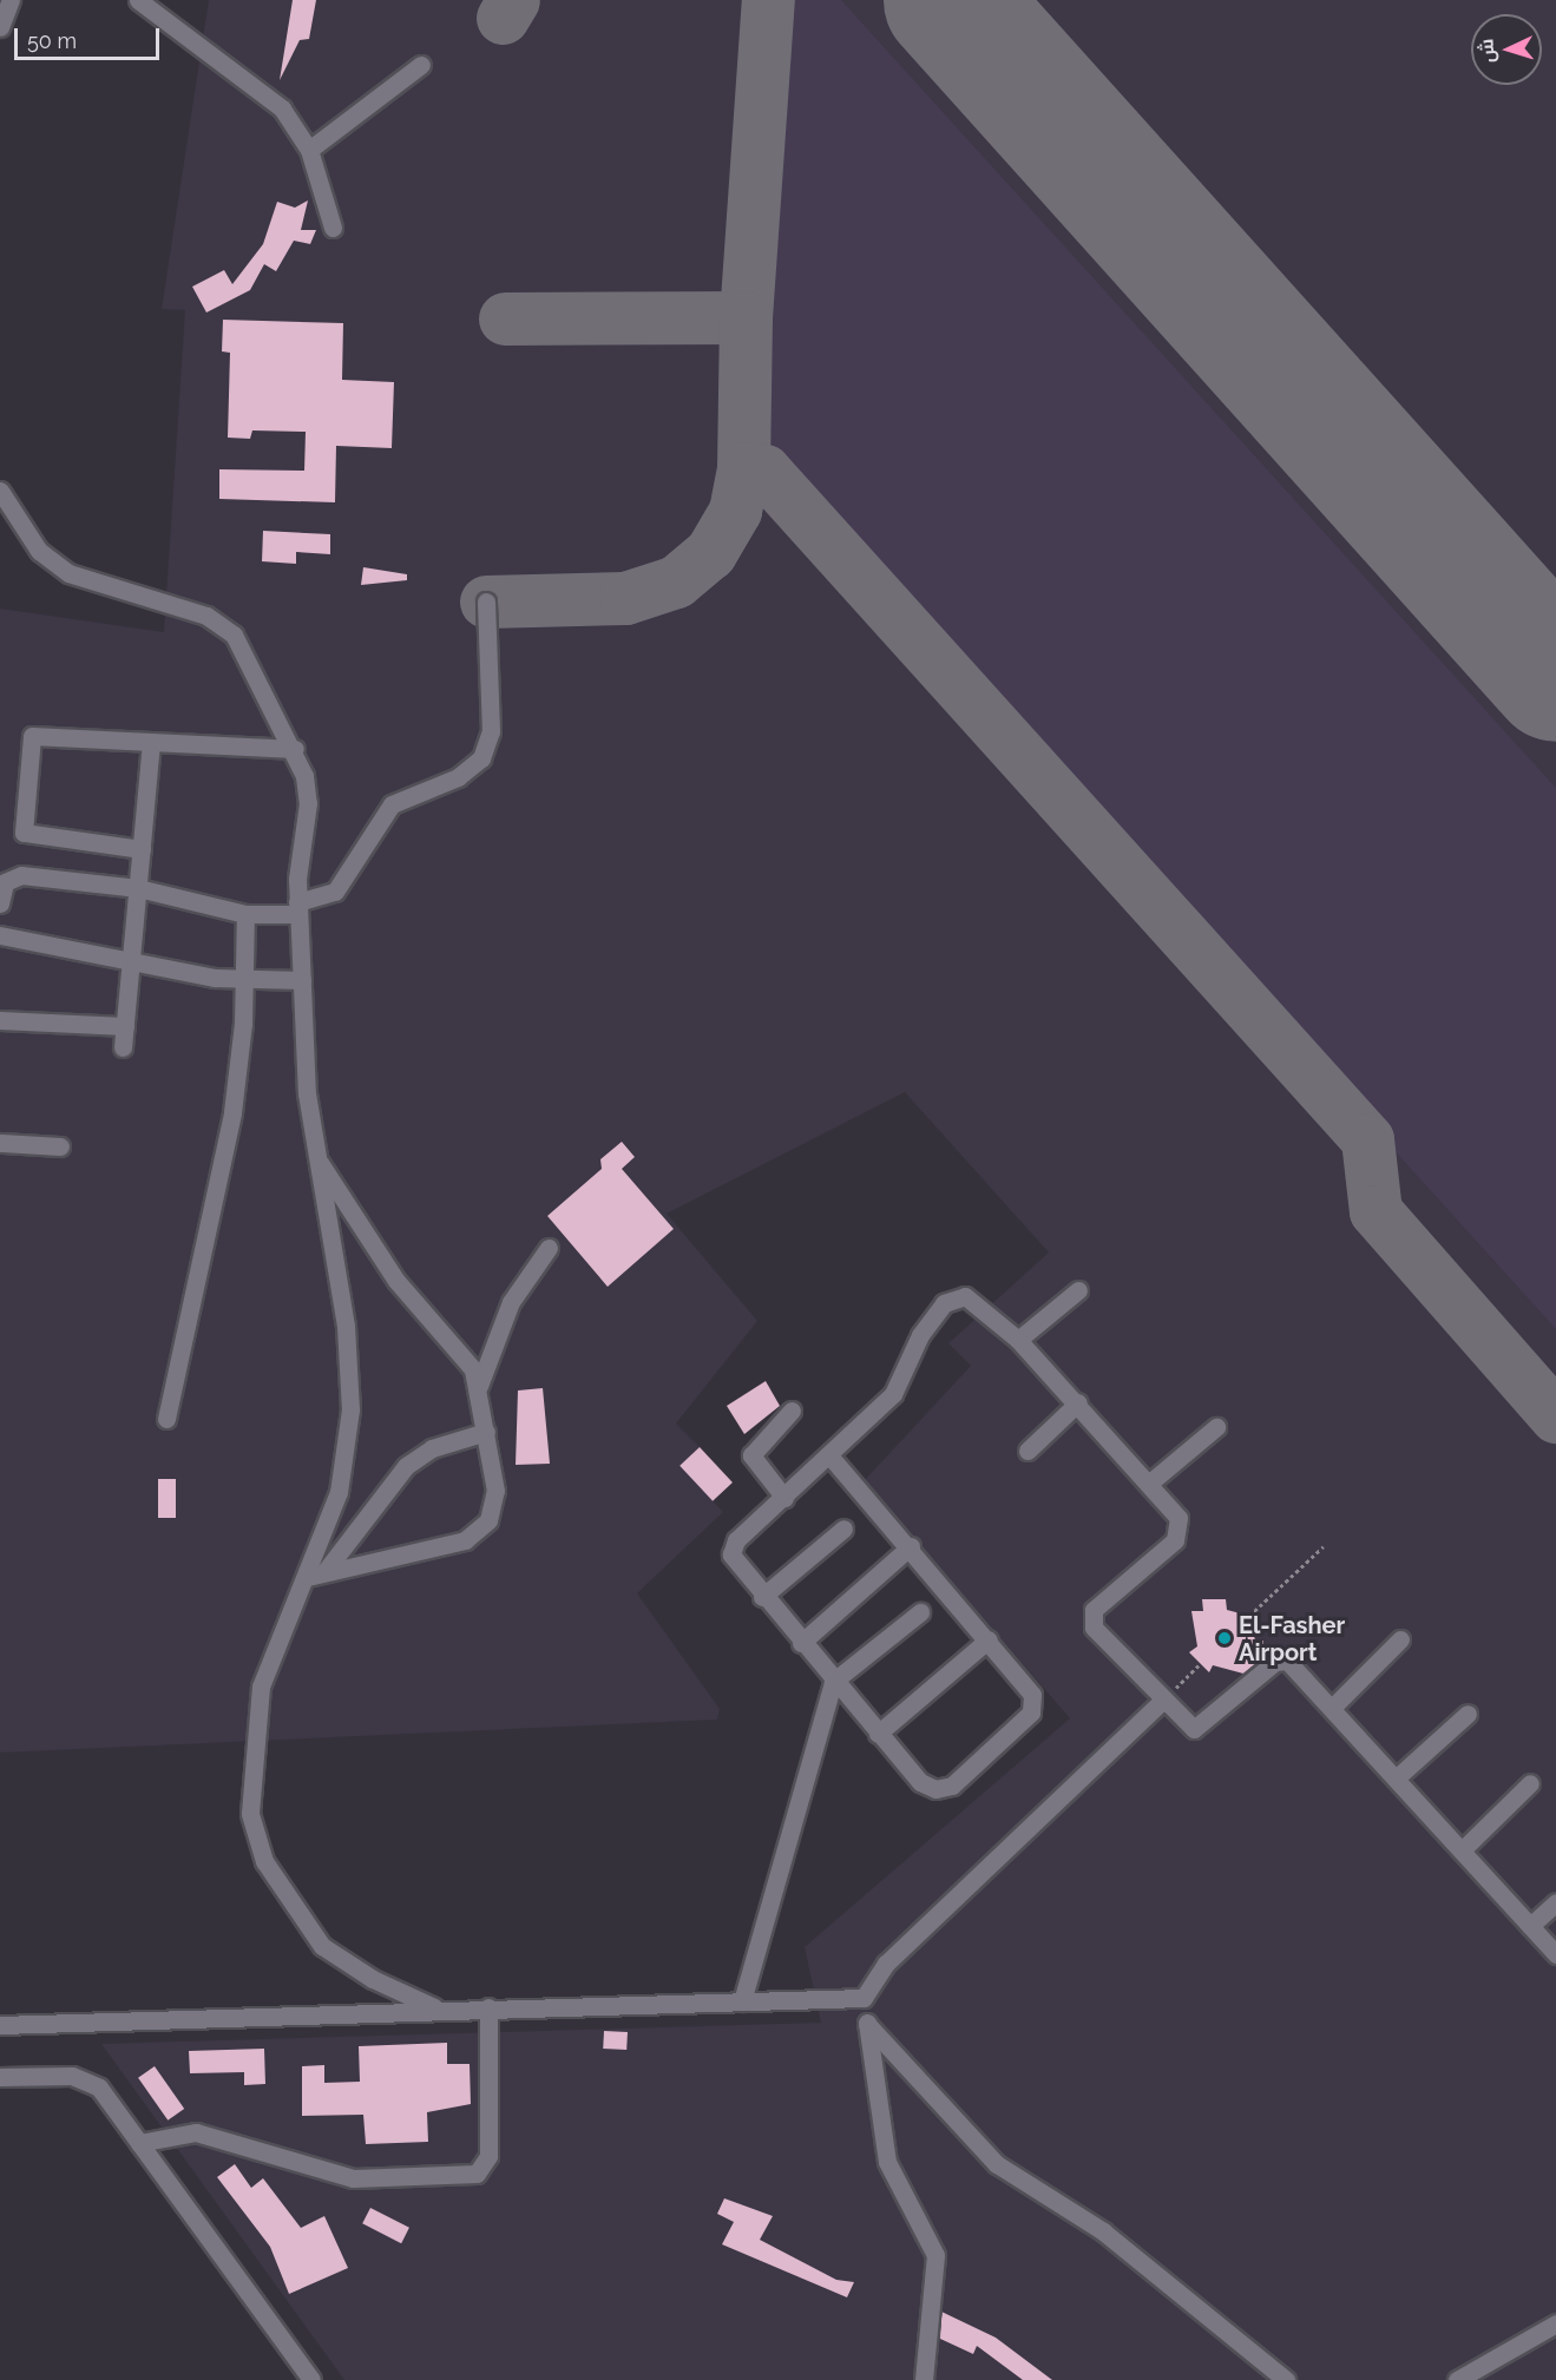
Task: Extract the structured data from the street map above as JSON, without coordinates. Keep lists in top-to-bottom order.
{
  "places": ["El-Fasher Airport"],
  "scale_bar": "50 m",
  "north": "left"
}
